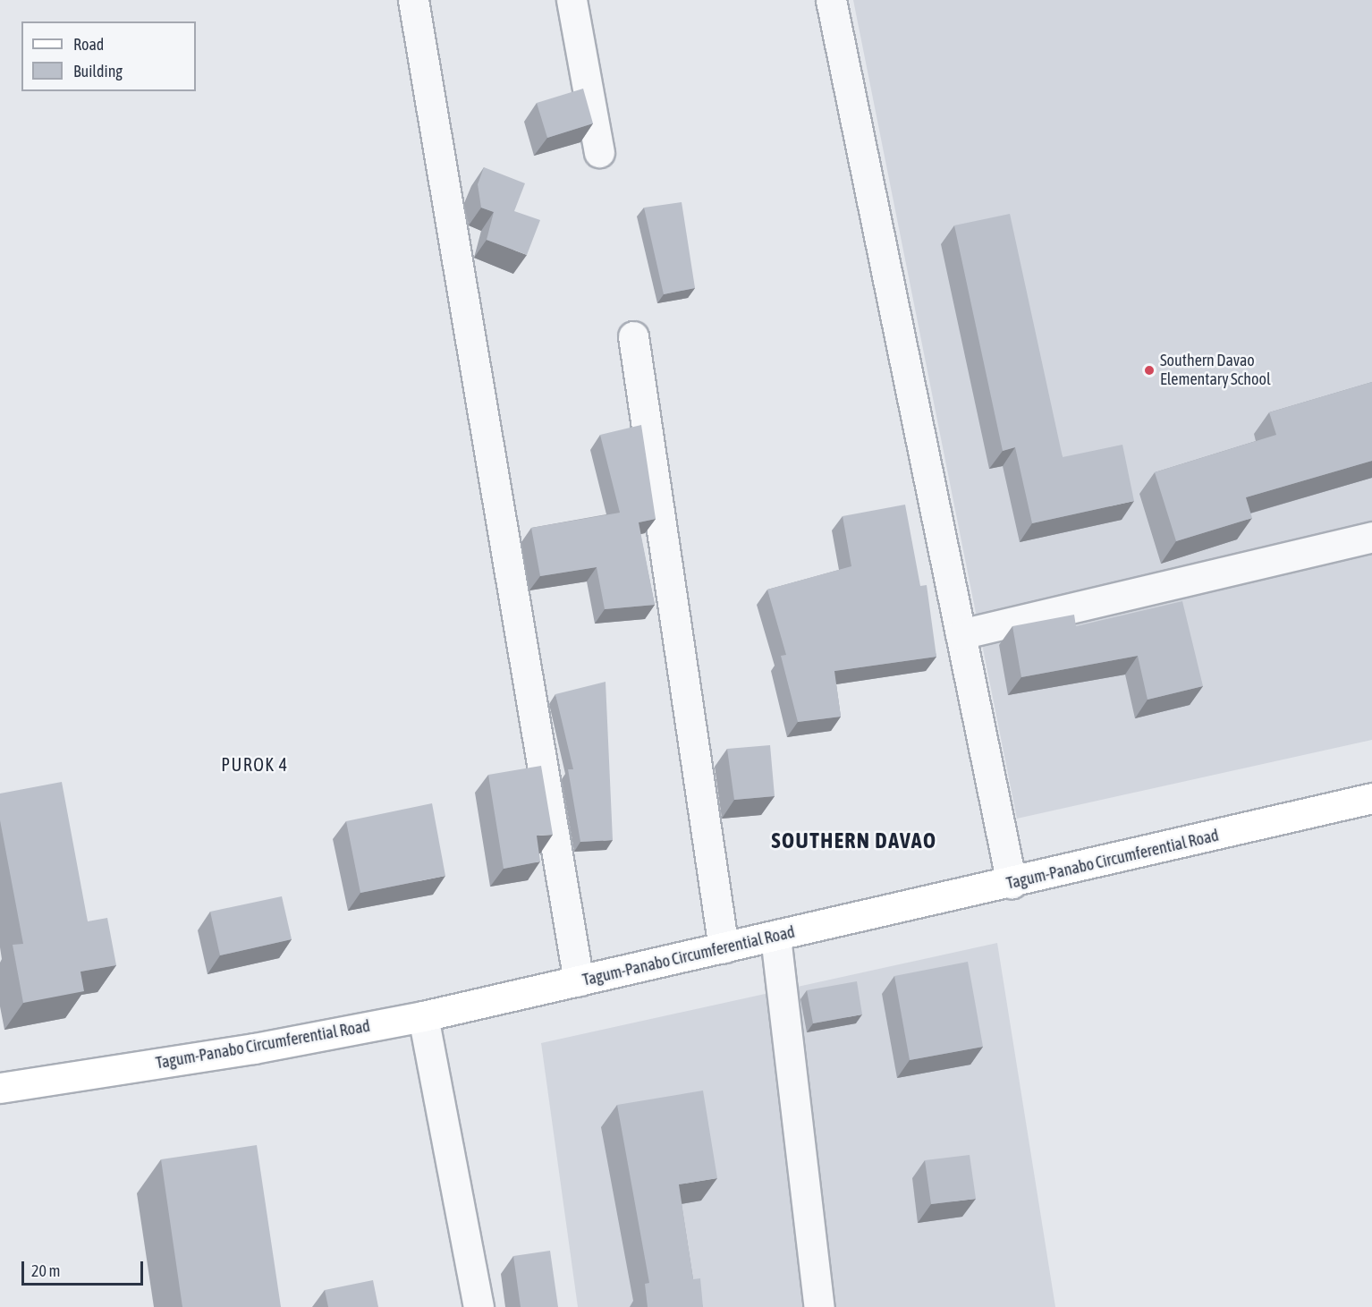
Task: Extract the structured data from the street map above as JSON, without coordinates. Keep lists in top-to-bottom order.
{
  "streets": {
    "main road": ["Tagum-Panabo Circumferential Road"]
  },
  "districts": ["PUROK 4", "SOUTHERN DAVAO"],
  "places": ["Southern Davao Elementary School"],
  "legend": ["Road", "Building"],
  "scale_bar": "20 m"
}
